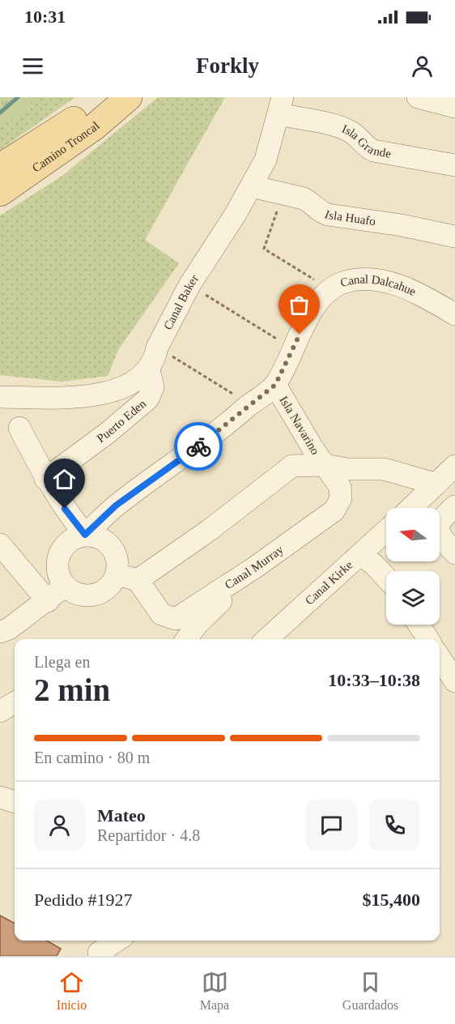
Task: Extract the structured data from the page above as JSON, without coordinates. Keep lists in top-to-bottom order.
{
  "streets": {
    "main road": ["Camino Troncal"],
    "street": [
      "Isla Grande",
      "Isla Huafo",
      "Canal Dalcahue",
      "Canal Baker",
      "Puerto Eden",
      "Isla Navarino",
      "Canal Murray",
      "Canal Kirke"
    ]
  },
  "crossings": [
    ["Isla Grande", "Canal Baker"],
    ["Isla Huafo", "Canal Baker"],
    ["Canal Dalcahue", "Isla Navarino"],
    ["Canal Baker", "Puerto Eden"],
    ["Isla Navarino", "Canal Murray"]
  ],
  "north": "left",
  "page": {
    "status": "10:31",
    "header": "Forkly",
    "heading": ["2 min", "Llega en", "10:33–10:38"],
    "panel": [
      "Mateo",
      "Repartidor · 4.8",
      "Pedido #1927",
      "$15,400"
    ],
    "bar": "En camino · 80 m",
    "tabs": ["Inicio", "Mapa", "Guardados"]
  }
}
